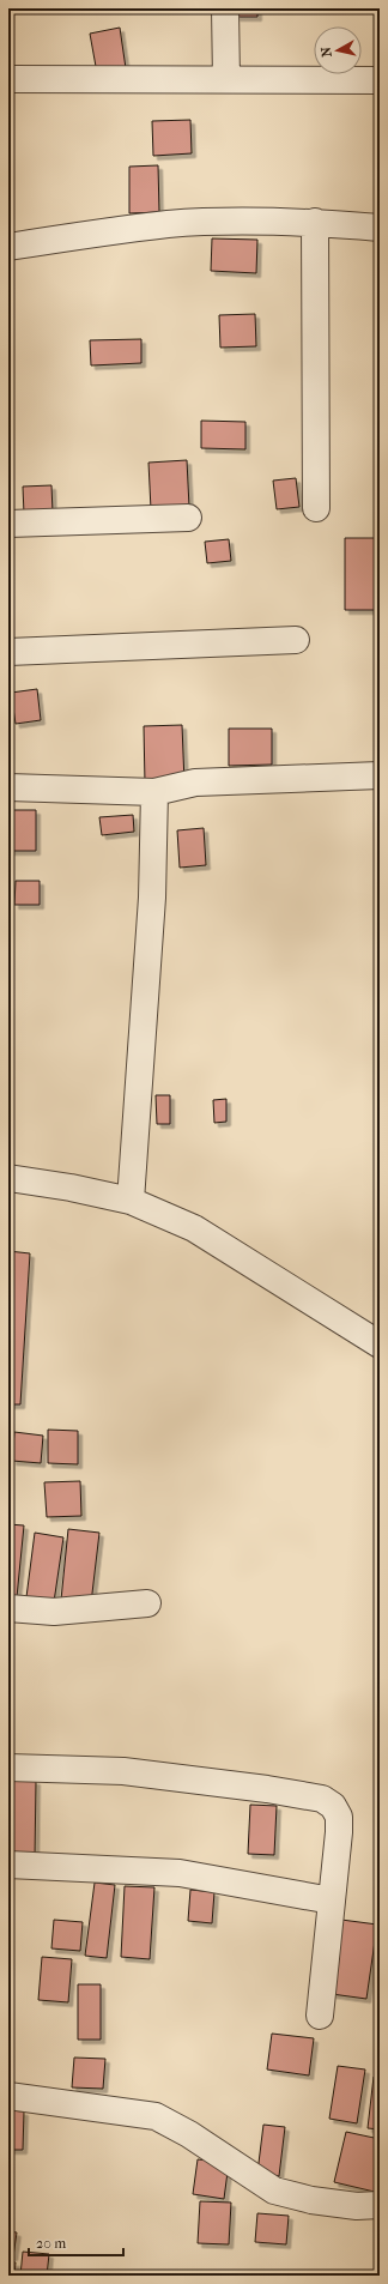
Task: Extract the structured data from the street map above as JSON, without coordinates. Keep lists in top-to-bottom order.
{
  "scale_bar": "20 m",
  "north": "left"
}
